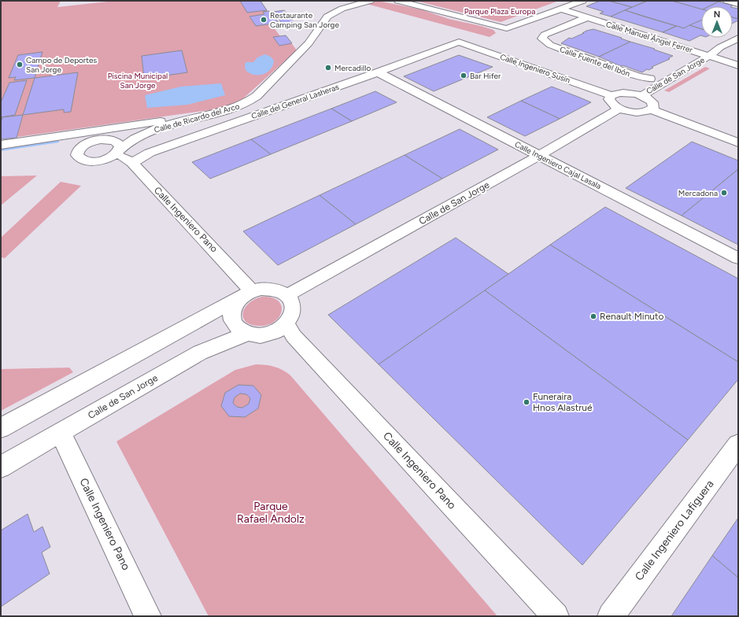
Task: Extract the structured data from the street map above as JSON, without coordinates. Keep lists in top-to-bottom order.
{
  "streets": {
    "street": [
      "Calle Manuel Ángel Ferrer",
      "Calle Fuente del Ibón",
      "Calle Ingeniero Susín",
      "Calle de San Jorge",
      "Calle del General Lasheras",
      "Calle de Ricardo del Arco",
      "Calle Ingeniero Cajal Lasala",
      "Calle Ingeniero Pano",
      "Calle Ingeniero Lafiguera"
    ]
  },
  "crossings": [
    ["Calle Manuel Ángel Ferrer", "Calle Fuente del Ibón"],
    ["Calle Manuel Ángel Ferrer", "Calle de San Jorge"],
    ["Calle Ingeniero Susín", "Calle del General Lasheras"],
    ["Calle de San Jorge", "Calle Ingeniero Cajal Lasala"],
    ["Calle de San Jorge", "Calle Ingeniero Pano"],
    ["Calle del General Lasheras", "Calle Ingeniero Cajal Lasala"],
    ["Calle del General Lasheras", "Calle Ingeniero Pano"],
    ["Calle de Ricardo del Arco", "Calle Ingeniero Pano"]
  ],
  "parks": ["Parque Plaza Europa", "Piscina Municipal San Jorge", "Parque Rafael Andolz"],
  "places": [
    "Restaurante Camping San Jorge",
    "Campo de Deportes San Jorge",
    "Mercadillo",
    "Bar Hifer",
    "Mercadona",
    "Renault Minuto",
    "Funeraira Hnos Alastrué"
  ],
  "north": "top"
}
